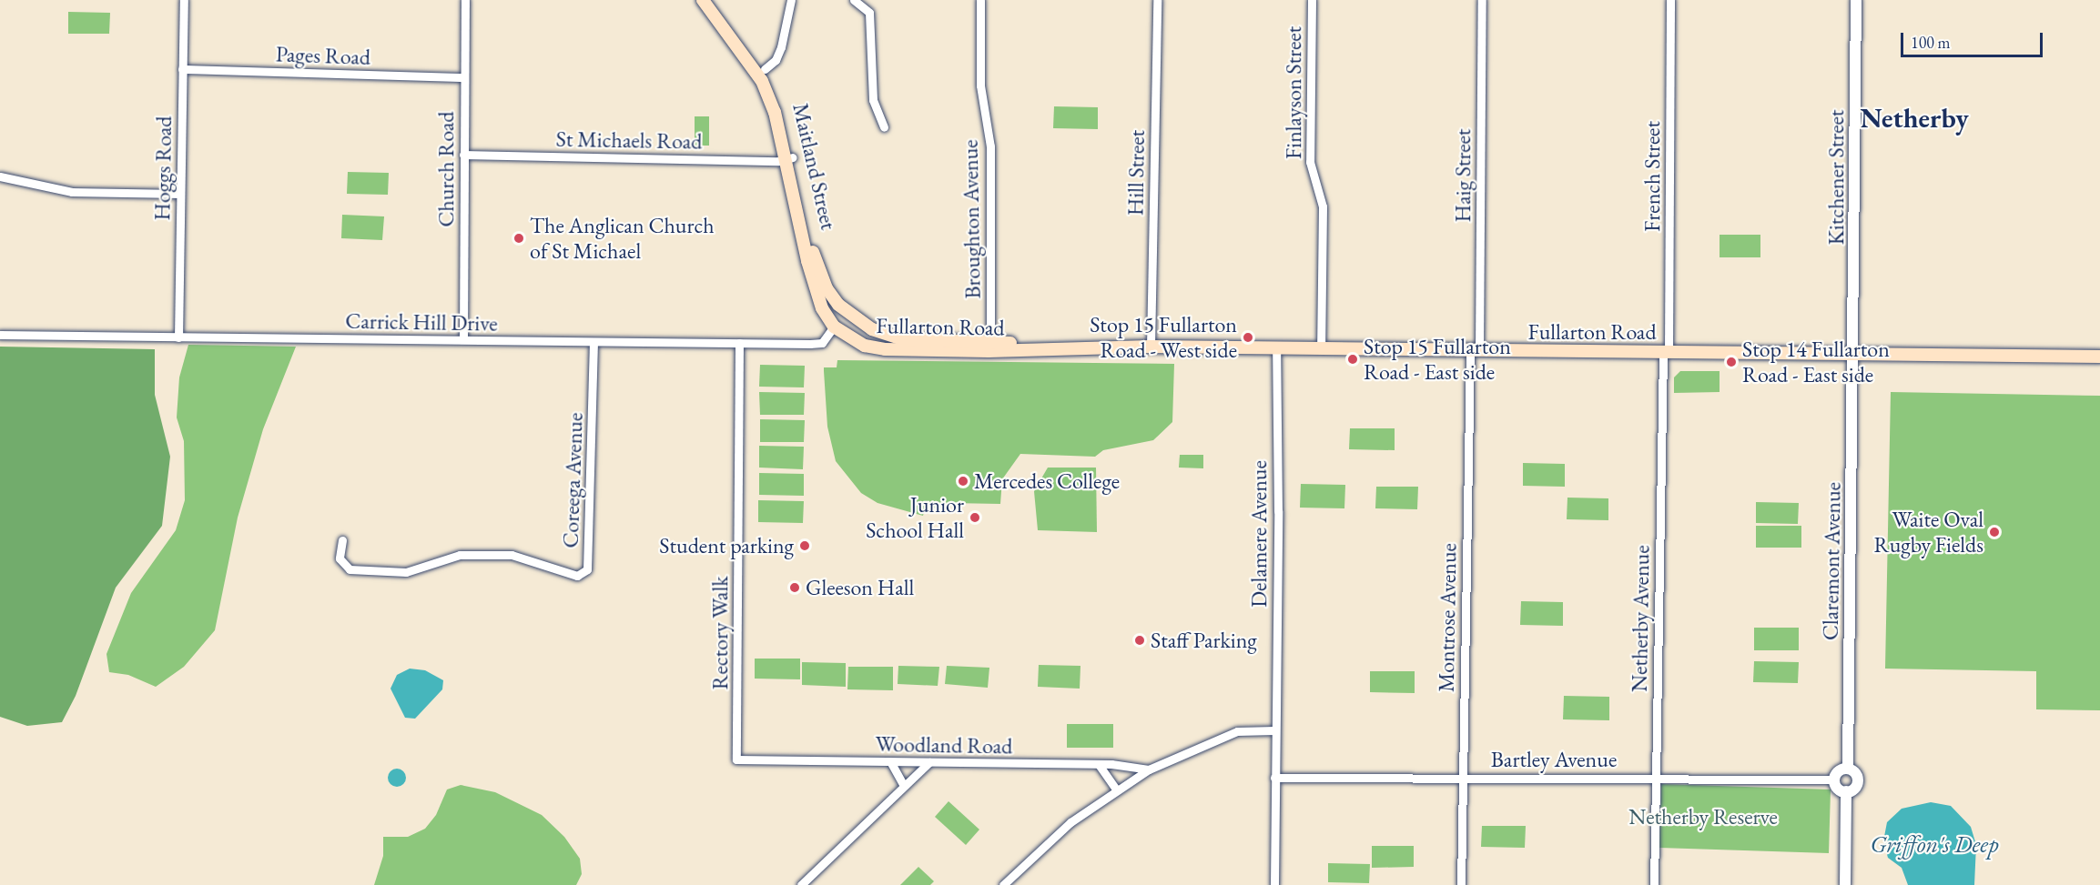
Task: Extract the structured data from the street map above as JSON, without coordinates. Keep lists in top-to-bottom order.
{
  "streets": {
    "main road": ["Maitland Street", "Fullarton Road"],
    "street": [
      "Pages Road",
      "Finlayson Street",
      "St Michaels Road",
      "Hoggs Road",
      "Church Road",
      "Hill Street",
      "Haig Street",
      "French Street",
      "Kitchener Street",
      "Broughton Avenue",
      "Carrick Hill Drive",
      "Coreega Avenue",
      "Delamere Avenue",
      "Claremont Avenue",
      "Montrose Avenue",
      "Netherby Avenue",
      "Rectory Walk",
      "Woodland Road",
      "Bartley Avenue"
    ]
  },
  "crossings": [
    ["Pages Road", "Hoggs Road"],
    ["Pages Road", "Church Road"],
    ["Finlayson Street", "Fullarton Road"],
    ["St Michaels Road", "Maitland Street"],
    ["St Michaels Road", "Church Road"],
    ["Maitland Street", "Carrick Hill Drive"],
    ["Maitland Street", "Fullarton Road"],
    ["Hoggs Road", "Carrick Hill Drive"],
    ["Church Road", "Carrick Hill Drive"],
    ["Hill Street", "Fullarton Road"],
    ["Haig Street", "Fullarton Road"],
    ["Haig Street", "Montrose Avenue"],
    ["French Street", "Fullarton Road"],
    ["French Street", "Netherby Avenue"],
    ["Kitchener Street", "Fullarton Road"],
    ["Kitchener Street", "Claremont Avenue"],
    ["Broughton Avenue", "Fullarton Road"],
    ["Carrick Hill Drive", "Fullarton Road"],
    ["Carrick Hill Drive", "Coreega Avenue"],
    ["Carrick Hill Drive", "Rectory Walk"],
    ["Fullarton Road", "Delamere Avenue"],
    ["Fullarton Road", "Claremont Avenue"],
    ["Fullarton Road", "Montrose Avenue"],
    ["Fullarton Road", "Netherby Avenue"],
    ["Delamere Avenue", "Bartley Avenue"],
    ["Claremont Avenue", "Bartley Avenue"],
    ["Montrose Avenue", "Bartley Avenue"],
    ["Netherby Avenue", "Bartley Avenue"],
    ["Rectory Walk", "Woodland Road"]
  ],
  "districts": ["Netherby"],
  "water": ["Griffon's Deep"],
  "parks": ["Netherby Reserve"],
  "places": [
    "The Anglican Church of St Michael",
    "Stop 15 Fullarton Road - West side",
    "Stop 15 Fullarton Road - East side",
    "Stop 14 Fullarton Road - East side",
    "Mercedes College",
    "Junior School Hall",
    "Waite Oval Rugby Fields",
    "Student parking",
    "Gleeson Hall",
    "Staff Parking"
  ],
  "scale_bar": "100 m"
}
